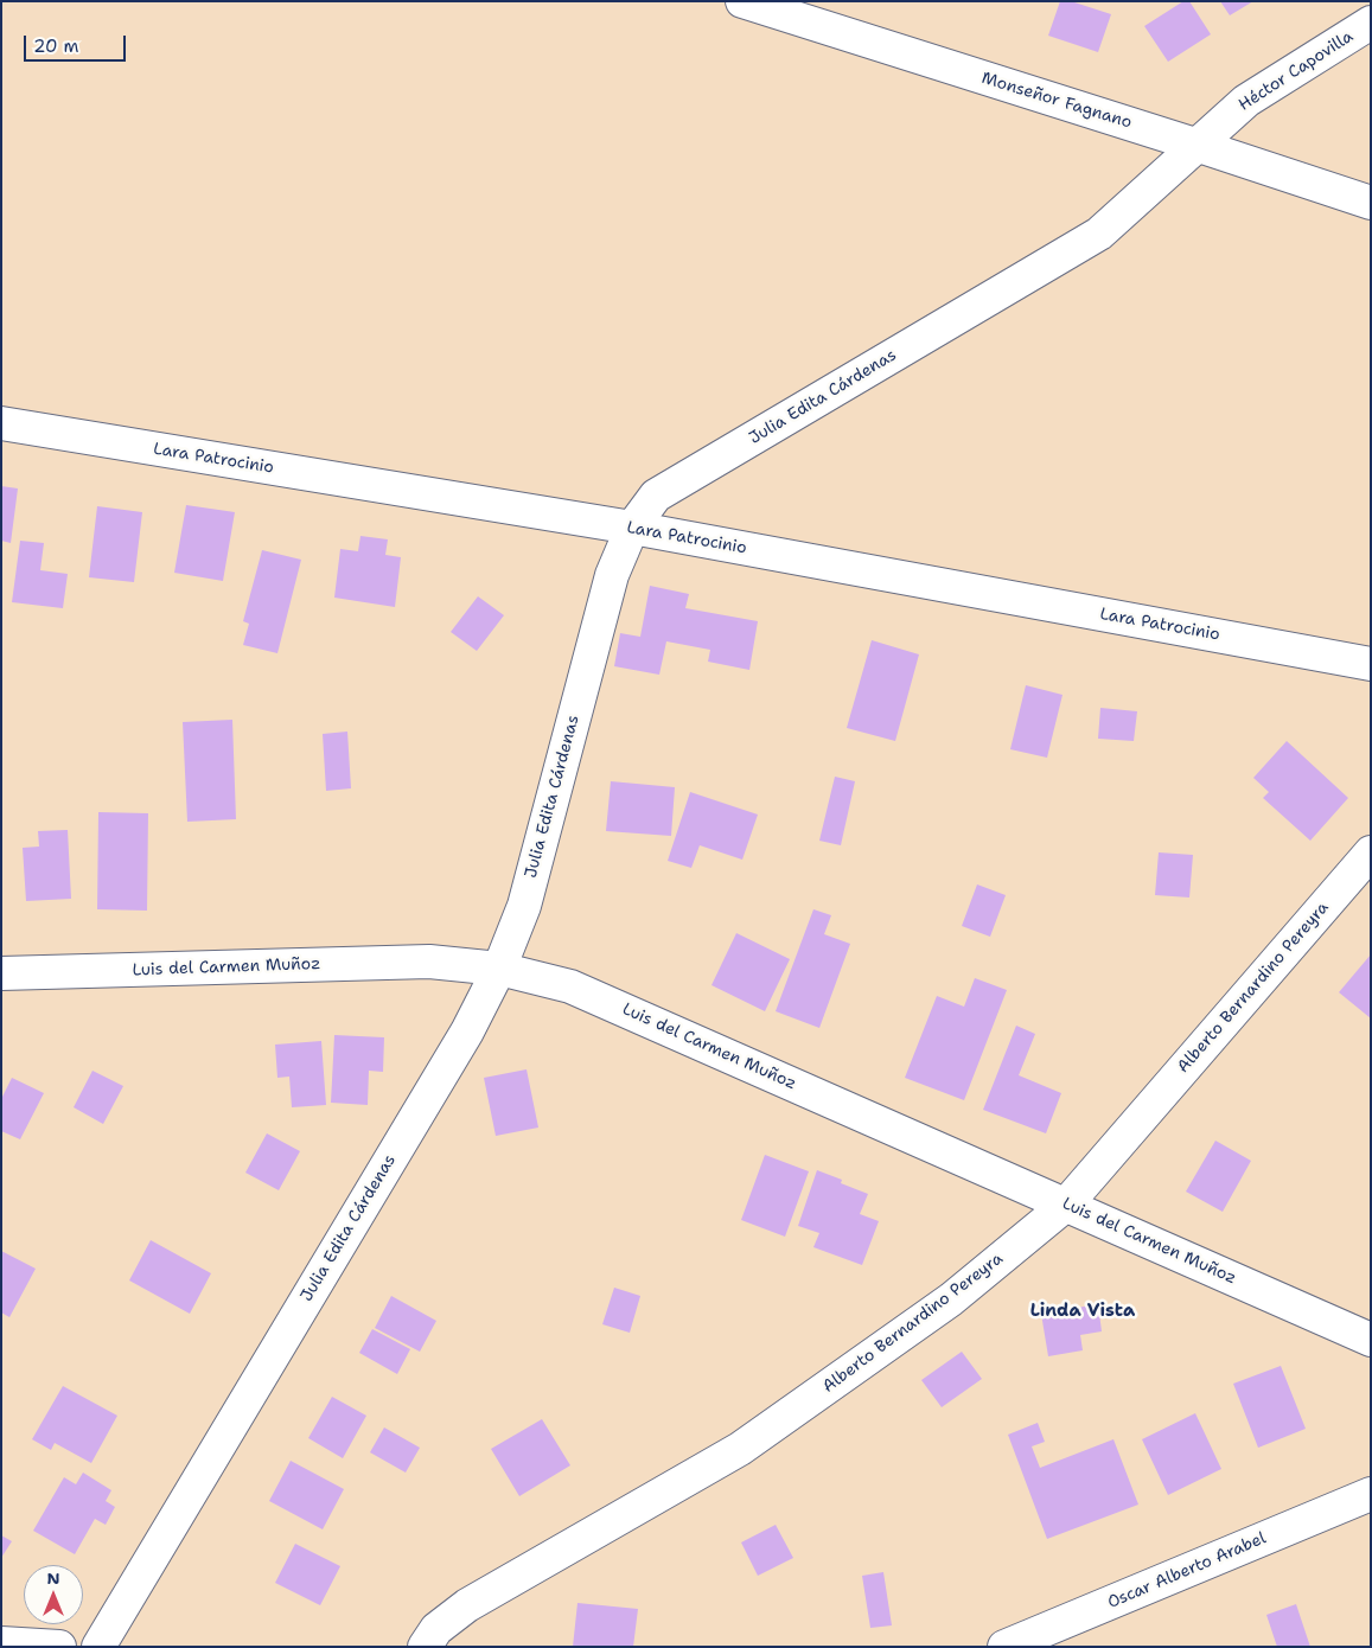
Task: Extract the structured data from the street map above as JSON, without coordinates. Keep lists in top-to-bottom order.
{
  "streets": {
    "street": [
      "Héctor Capovilla",
      "Monseñor Fagnano",
      "Julia Edita Cárdenas",
      "Lara Patrocinio",
      "Luis del Carmen Muñoz",
      "Alberto Bernardino Pereyra",
      "Oscar Alberto Arabel"
    ]
  },
  "crossings": [
    ["Héctor Capovilla", "Monseñor Fagnano"],
    ["Héctor Capovilla", "Julia Edita Cárdenas"],
    ["Monseñor Fagnano", "Julia Edita Cárdenas"],
    ["Julia Edita Cárdenas", "Lara Patrocinio"],
    ["Julia Edita Cárdenas", "Luis del Carmen Muñoz"],
    ["Luis del Carmen Muñoz", "Alberto Bernardino Pereyra"]
  ],
  "districts": ["Linda Vista"],
  "scale_bar": "20 m",
  "north": "top"
}
